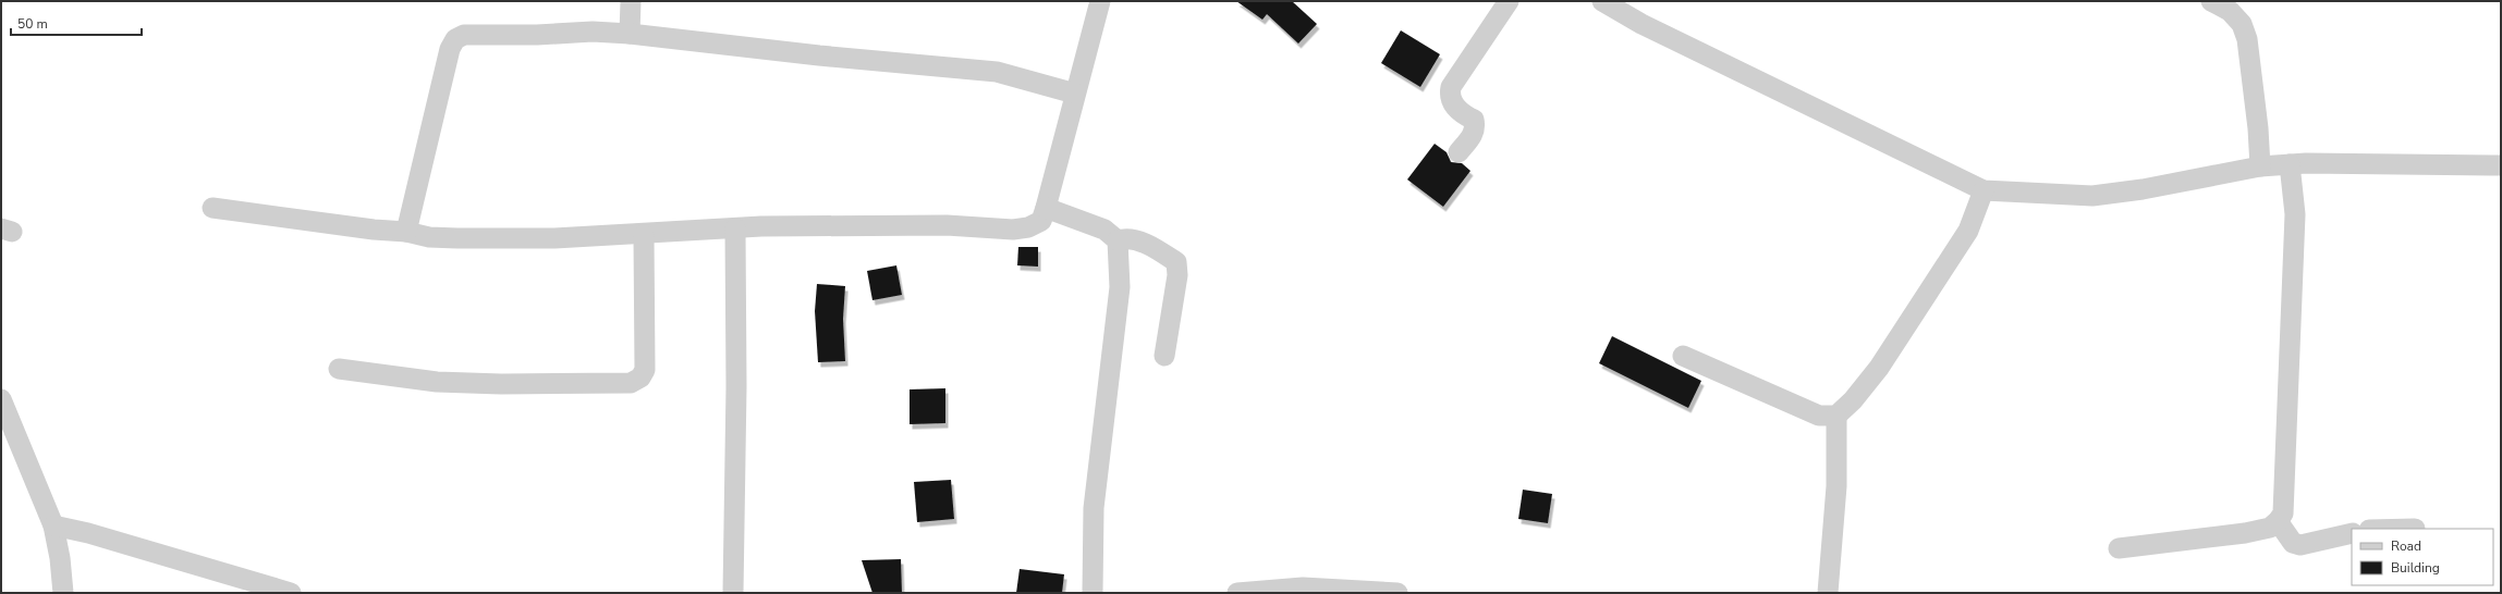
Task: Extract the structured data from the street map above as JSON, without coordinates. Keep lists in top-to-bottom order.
{
  "legend": ["Road", "Building"],
  "scale_bar": "50 m"
}
